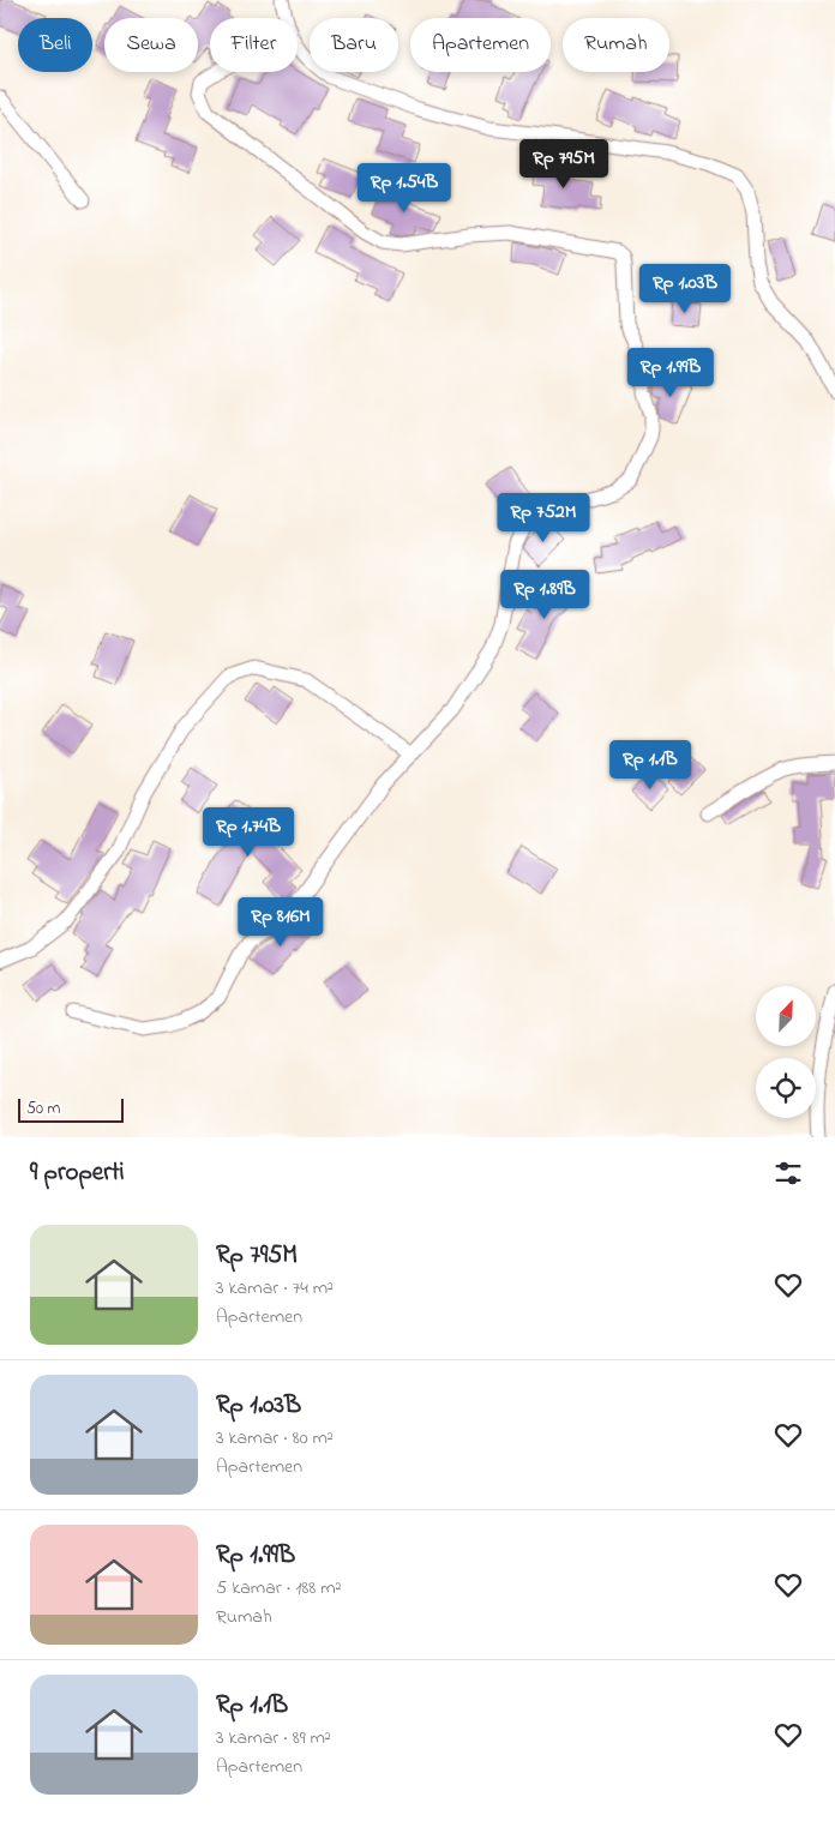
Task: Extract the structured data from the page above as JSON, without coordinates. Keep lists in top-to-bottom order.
{
  "scale_bar": "50 m",
  "north": "top right",
  "page": {
    "chip": [
      "Beli",
      "Sewa",
      "Filter",
      "Baru",
      "Apartemen",
      "Rumah"
    ],
    "price": [
      "Rp 795M",
      "Rp 1.54B",
      "Rp 1.03B",
      "Rp 1.99B",
      "Rp 752M",
      "Rp 1.89B",
      "Rp 1.1B",
      "Rp 1.74B",
      "Rp 816M"
    ],
    "scale": "50 m",
    "heading": "9 properti",
    "list": [
      {
        "name": "Rp 795M",
        "note": "3 kamar · 74 m² · Apartemen"
      },
      {
        "name": "Rp 1.03B",
        "note": "3 kamar · 80 m² · Apartemen"
      },
      {
        "name": "Rp 1.99B",
        "note": "5 kamar · 188 m² · Rumah"
      },
      {
        "name": "Rp 1.1B",
        "note": "3 kamar · 89 m² · Apartemen"
      }
    ]
  }
}
